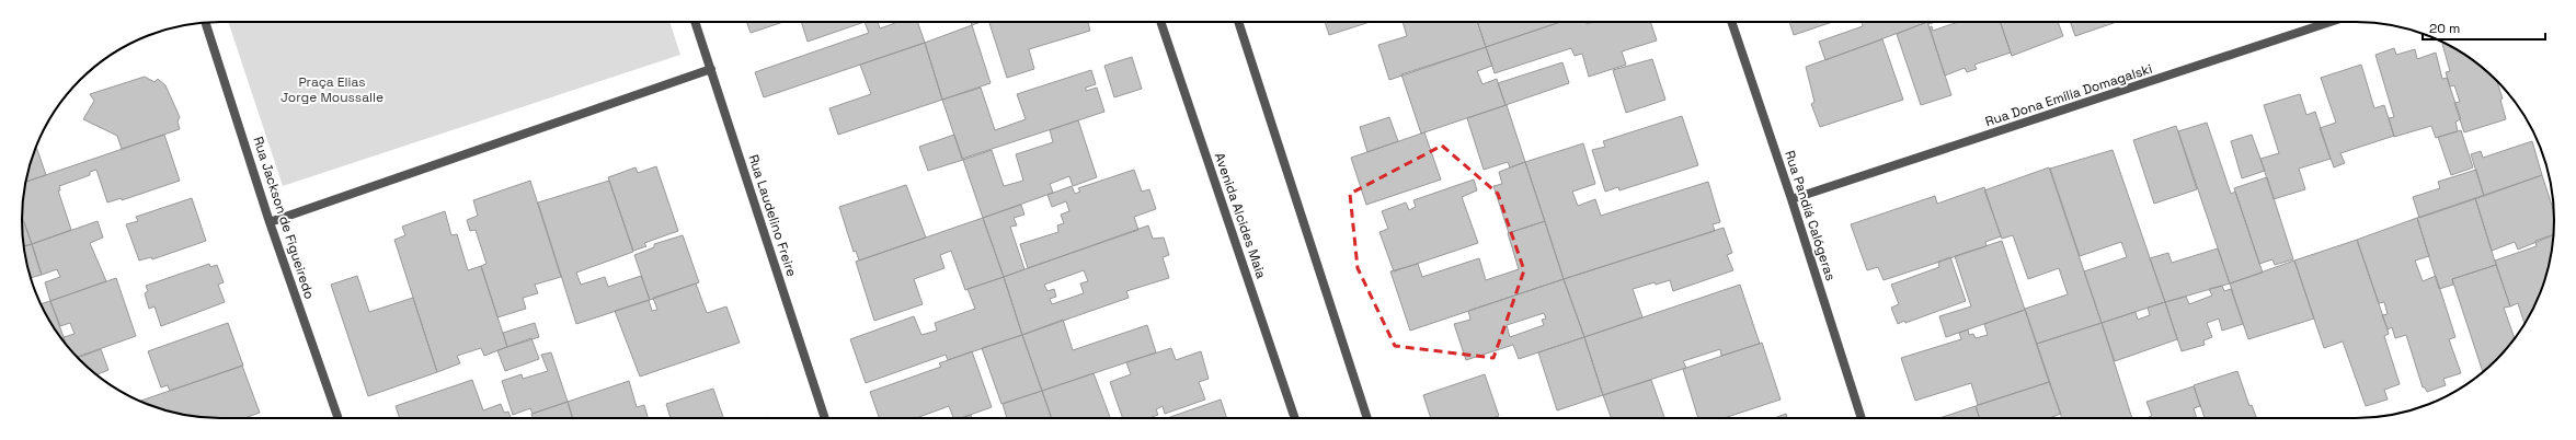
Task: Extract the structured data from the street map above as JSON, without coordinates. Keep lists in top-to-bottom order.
{
  "streets": {
    "street": [
      "Rua Dona Emília Domagalski",
      "Rua Laudelino Freire",
      "Avenida Alcides Maia",
      "Rua Pandiá Calógeras",
      "Rua Jackson de Figueiredo"
    ]
  },
  "crossings": [
    ["Rua Dona Emília Domagalski", "Rua Pandiá Calógeras"]
  ],
  "parks": ["Praça Elias Jorge Moussalle"],
  "scale_bar": "20 m"
}
